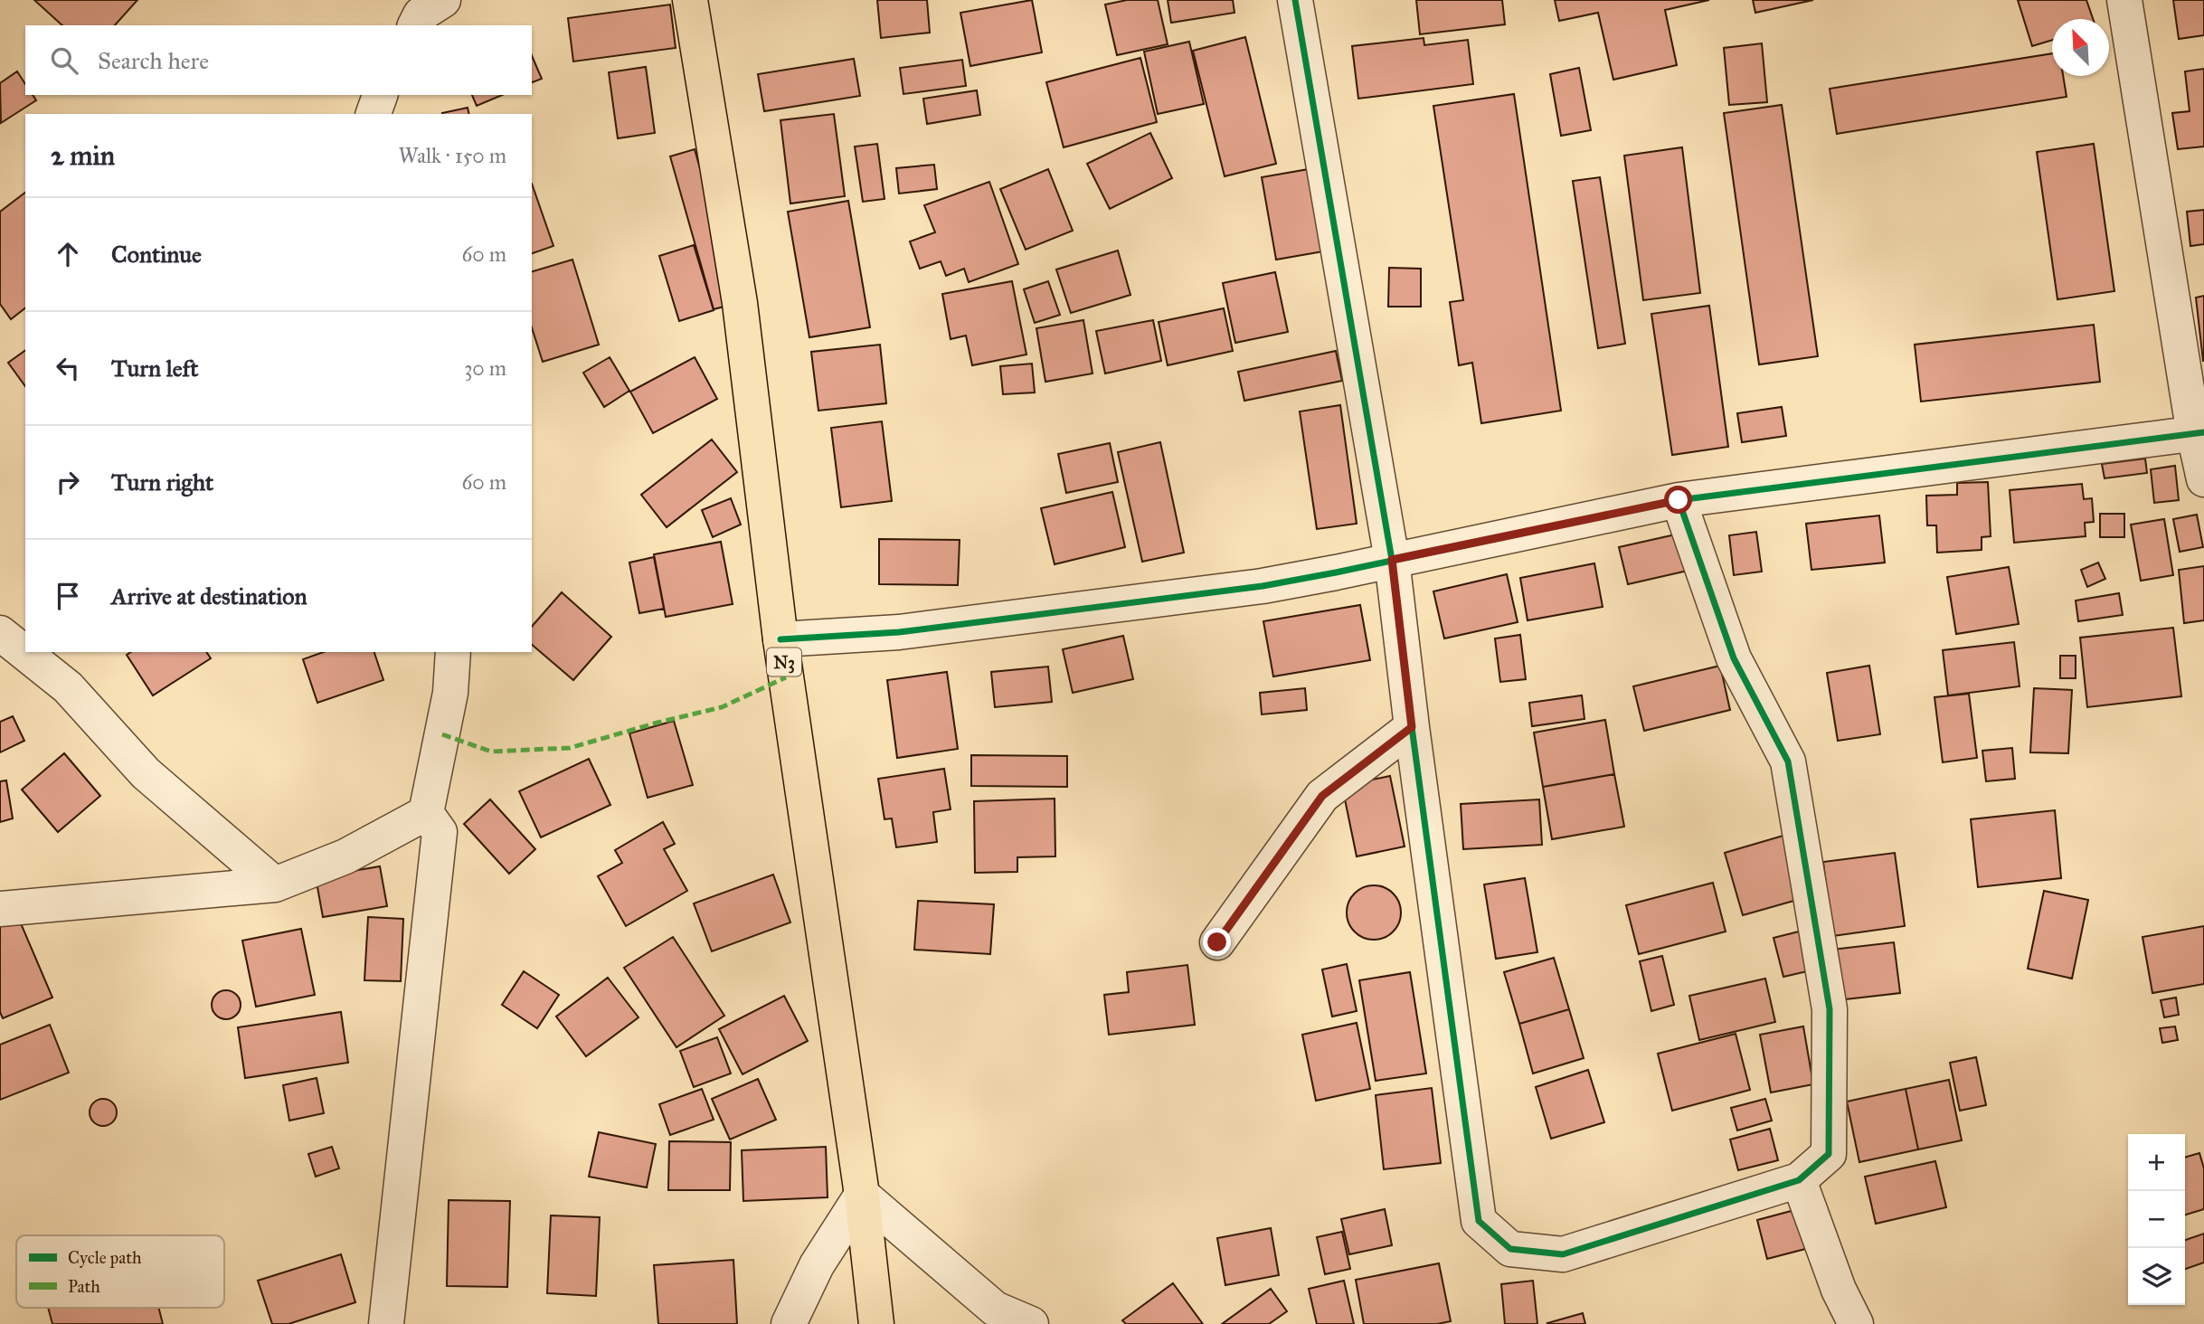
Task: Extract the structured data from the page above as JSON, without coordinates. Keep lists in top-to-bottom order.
{
  "streets": {
    "highway": ["N3"]
  },
  "legend": ["Cycle path", "Path"],
  "north": "top left",
  "page": {
    "search": "Search here",
    "heading": ["2 min", "Walk · 150 m"],
    "list": [
      ["Continue", "60 m"],
      ["Turn left", "30 m"],
      ["Turn right", "60 m"],
      "Arrive at destination"
    ],
    "map_buttons": ["+", "−"]
  }
}
